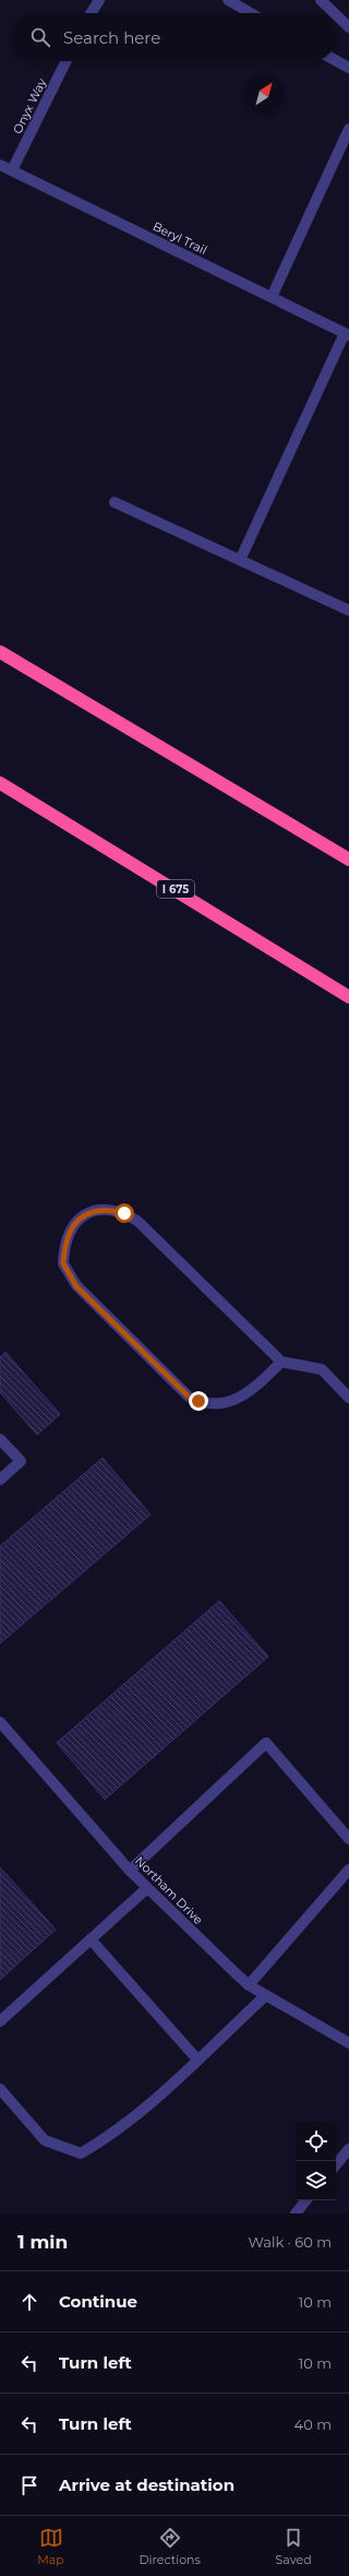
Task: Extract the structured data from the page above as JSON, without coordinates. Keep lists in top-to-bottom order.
{
  "streets": {
    "highway": ["I 675"],
    "street": ["Onyx Way", "Beryl Trail", "Northam Drive"]
  },
  "crossings": [
    ["Onyx Way", "Beryl Trail"]
  ],
  "north": "top right",
  "page": {
    "search": "Search here",
    "heading": ["1 min", "Walk · 60 m"],
    "list": [
      ["Continue", "10 m"],
      ["Turn left", "10 m"],
      ["Turn left", "40 m"],
      "Arrive at destination"
    ],
    "nav": ["Map", "Directions", "Saved"]
  }
}
